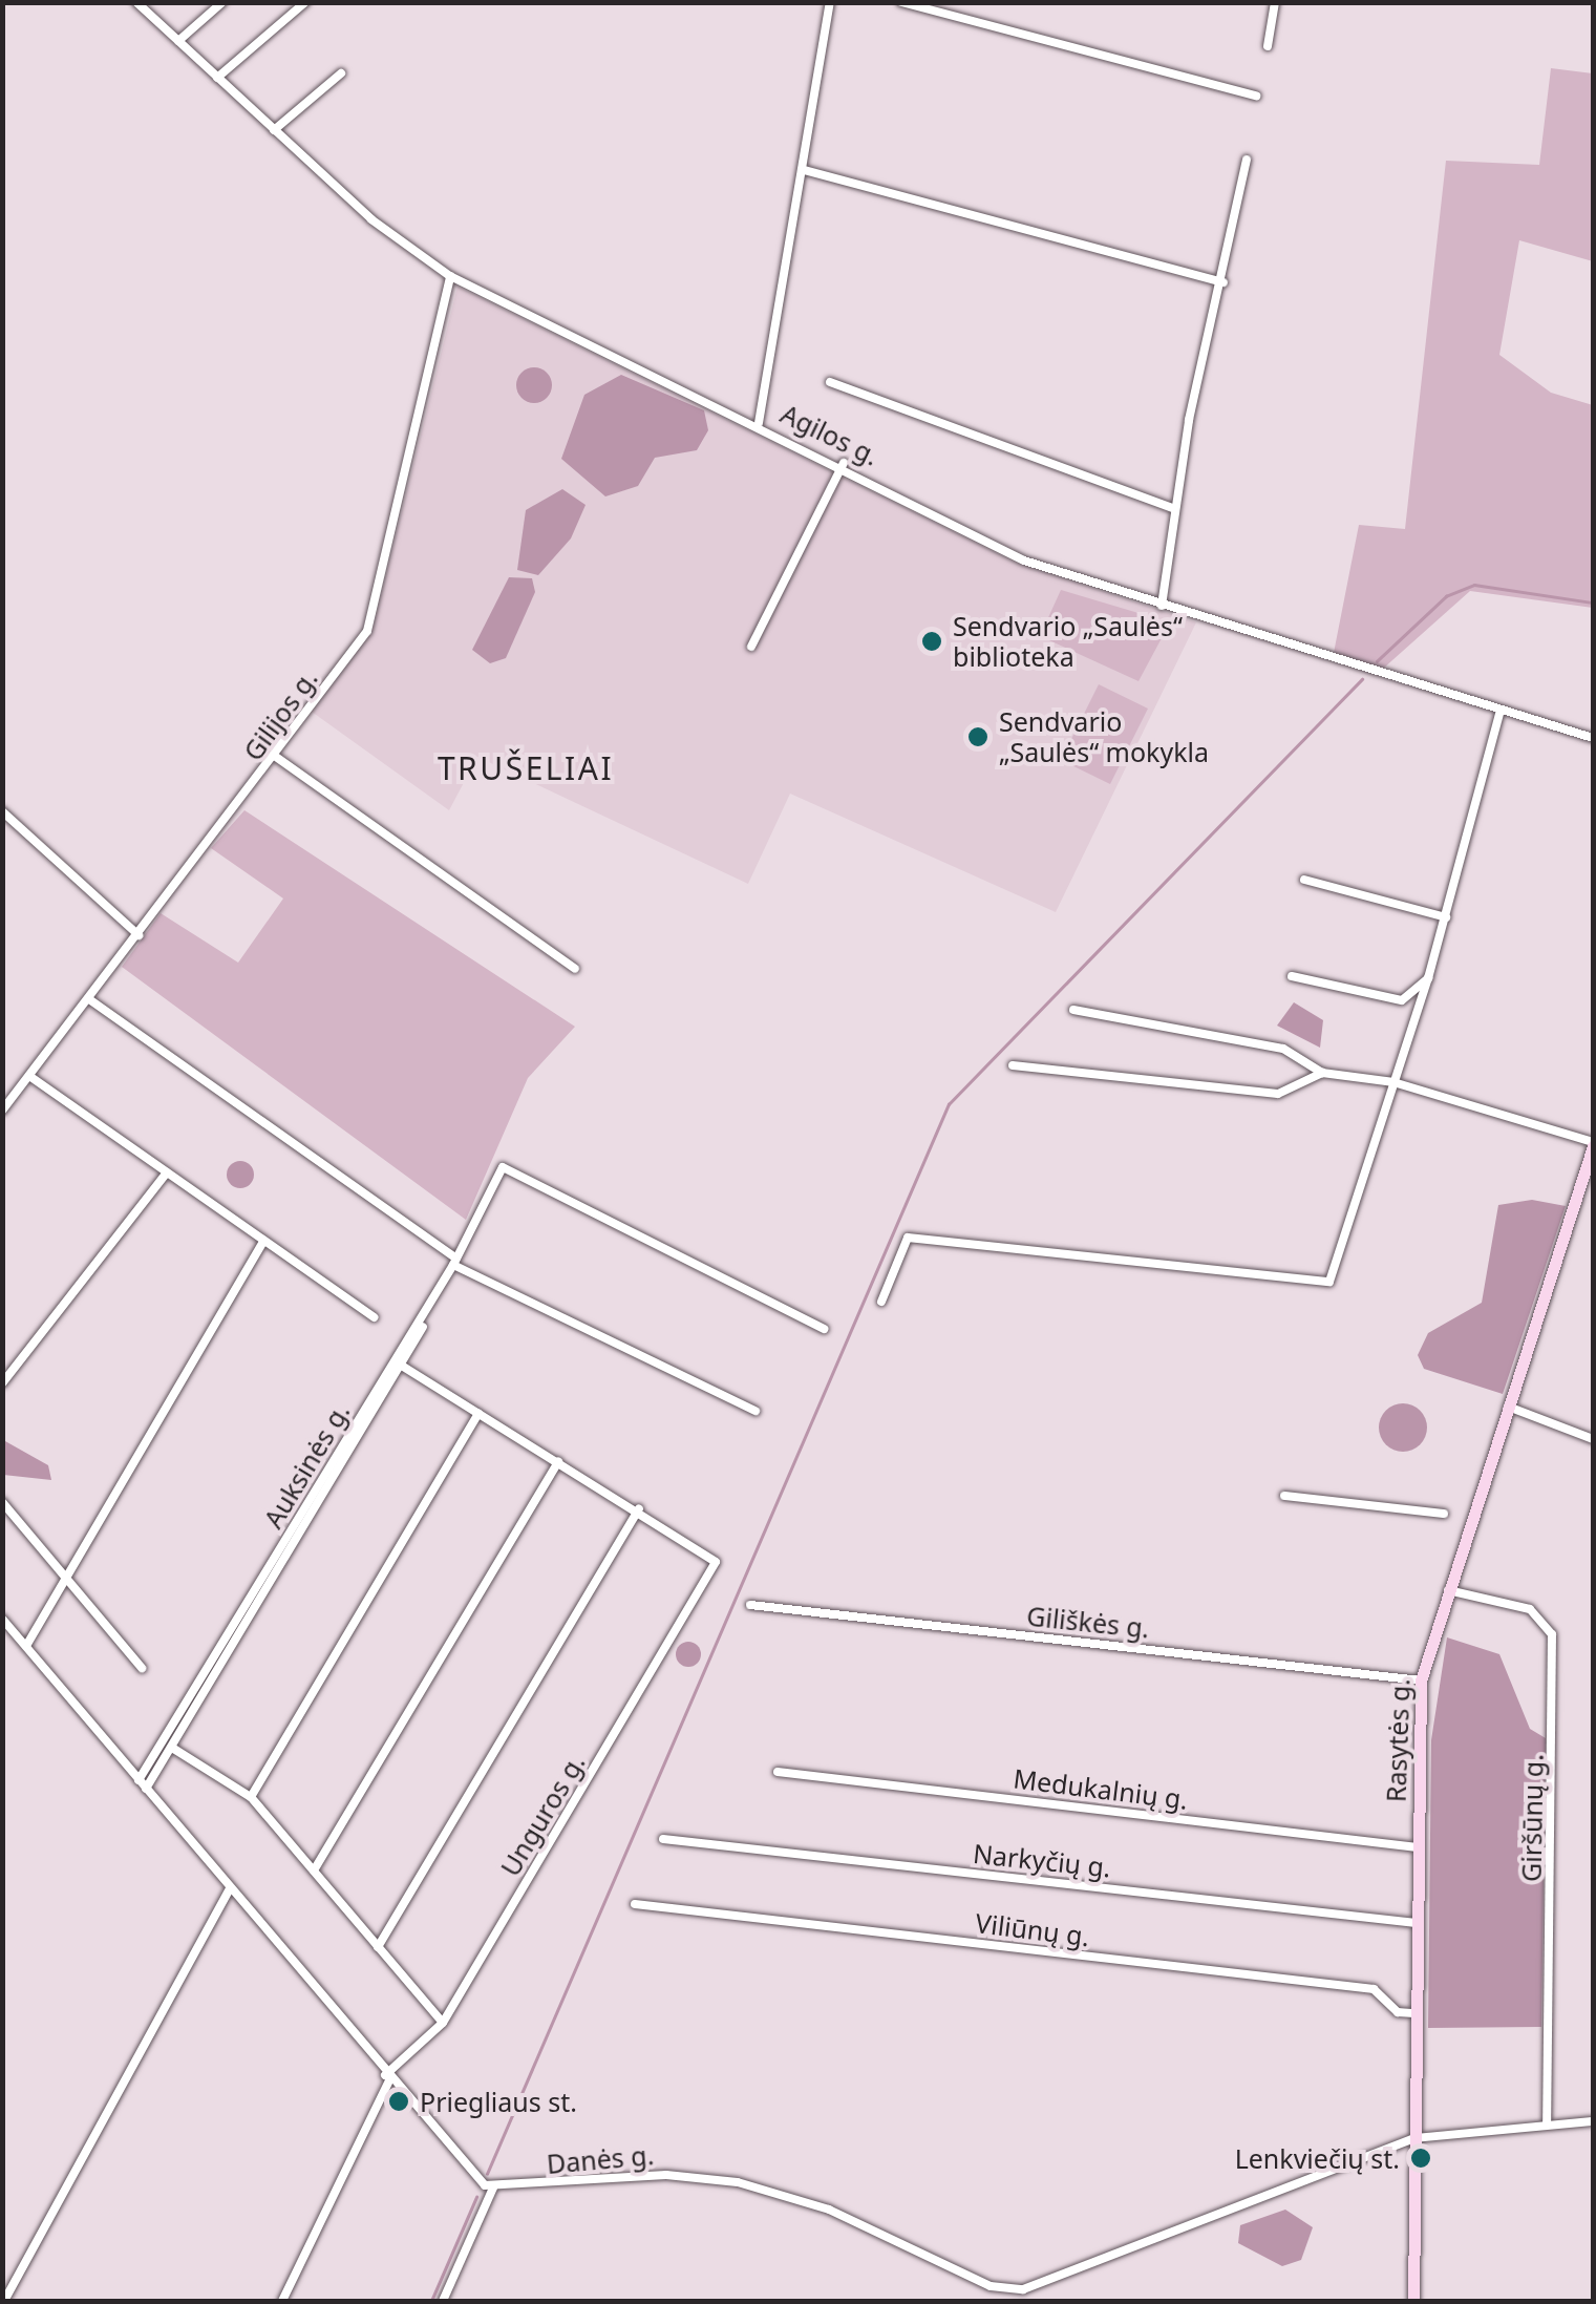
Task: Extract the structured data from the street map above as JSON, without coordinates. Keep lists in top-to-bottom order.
{
  "streets": {
    "main road": ["Rasytės g."],
    "street": [
      "Agilos g.",
      "Gilijos g.",
      "Auksinės g.",
      "Giliškės g.",
      "Medukalnių g.",
      "Unguros g.",
      "Giršūnų g.",
      "Narkyčių g.",
      "Viliūnų g.",
      "Danės g."
    ]
  },
  "crossings": [
    ["Agilos g.", "Gilijos g."],
    ["Giliškės g.", "Rasytės g."],
    ["Rasytės g.", "Medukalnių g."],
    ["Rasytės g.", "Giršūnų g."],
    ["Rasytės g.", "Narkyčių g."],
    ["Rasytės g.", "Viliūnų g."],
    ["Rasytės g.", "Danės g."],
    ["Giršūnų g.", "Danės g."]
  ],
  "districts": ["TRUŠELIAI"],
  "places": [
    "Sendvario „Saulės“ biblioteka",
    "Sendvario „Saulės“ mokykla",
    "Priegliaus st.",
    "Lenkviečių st."
  ]
}
